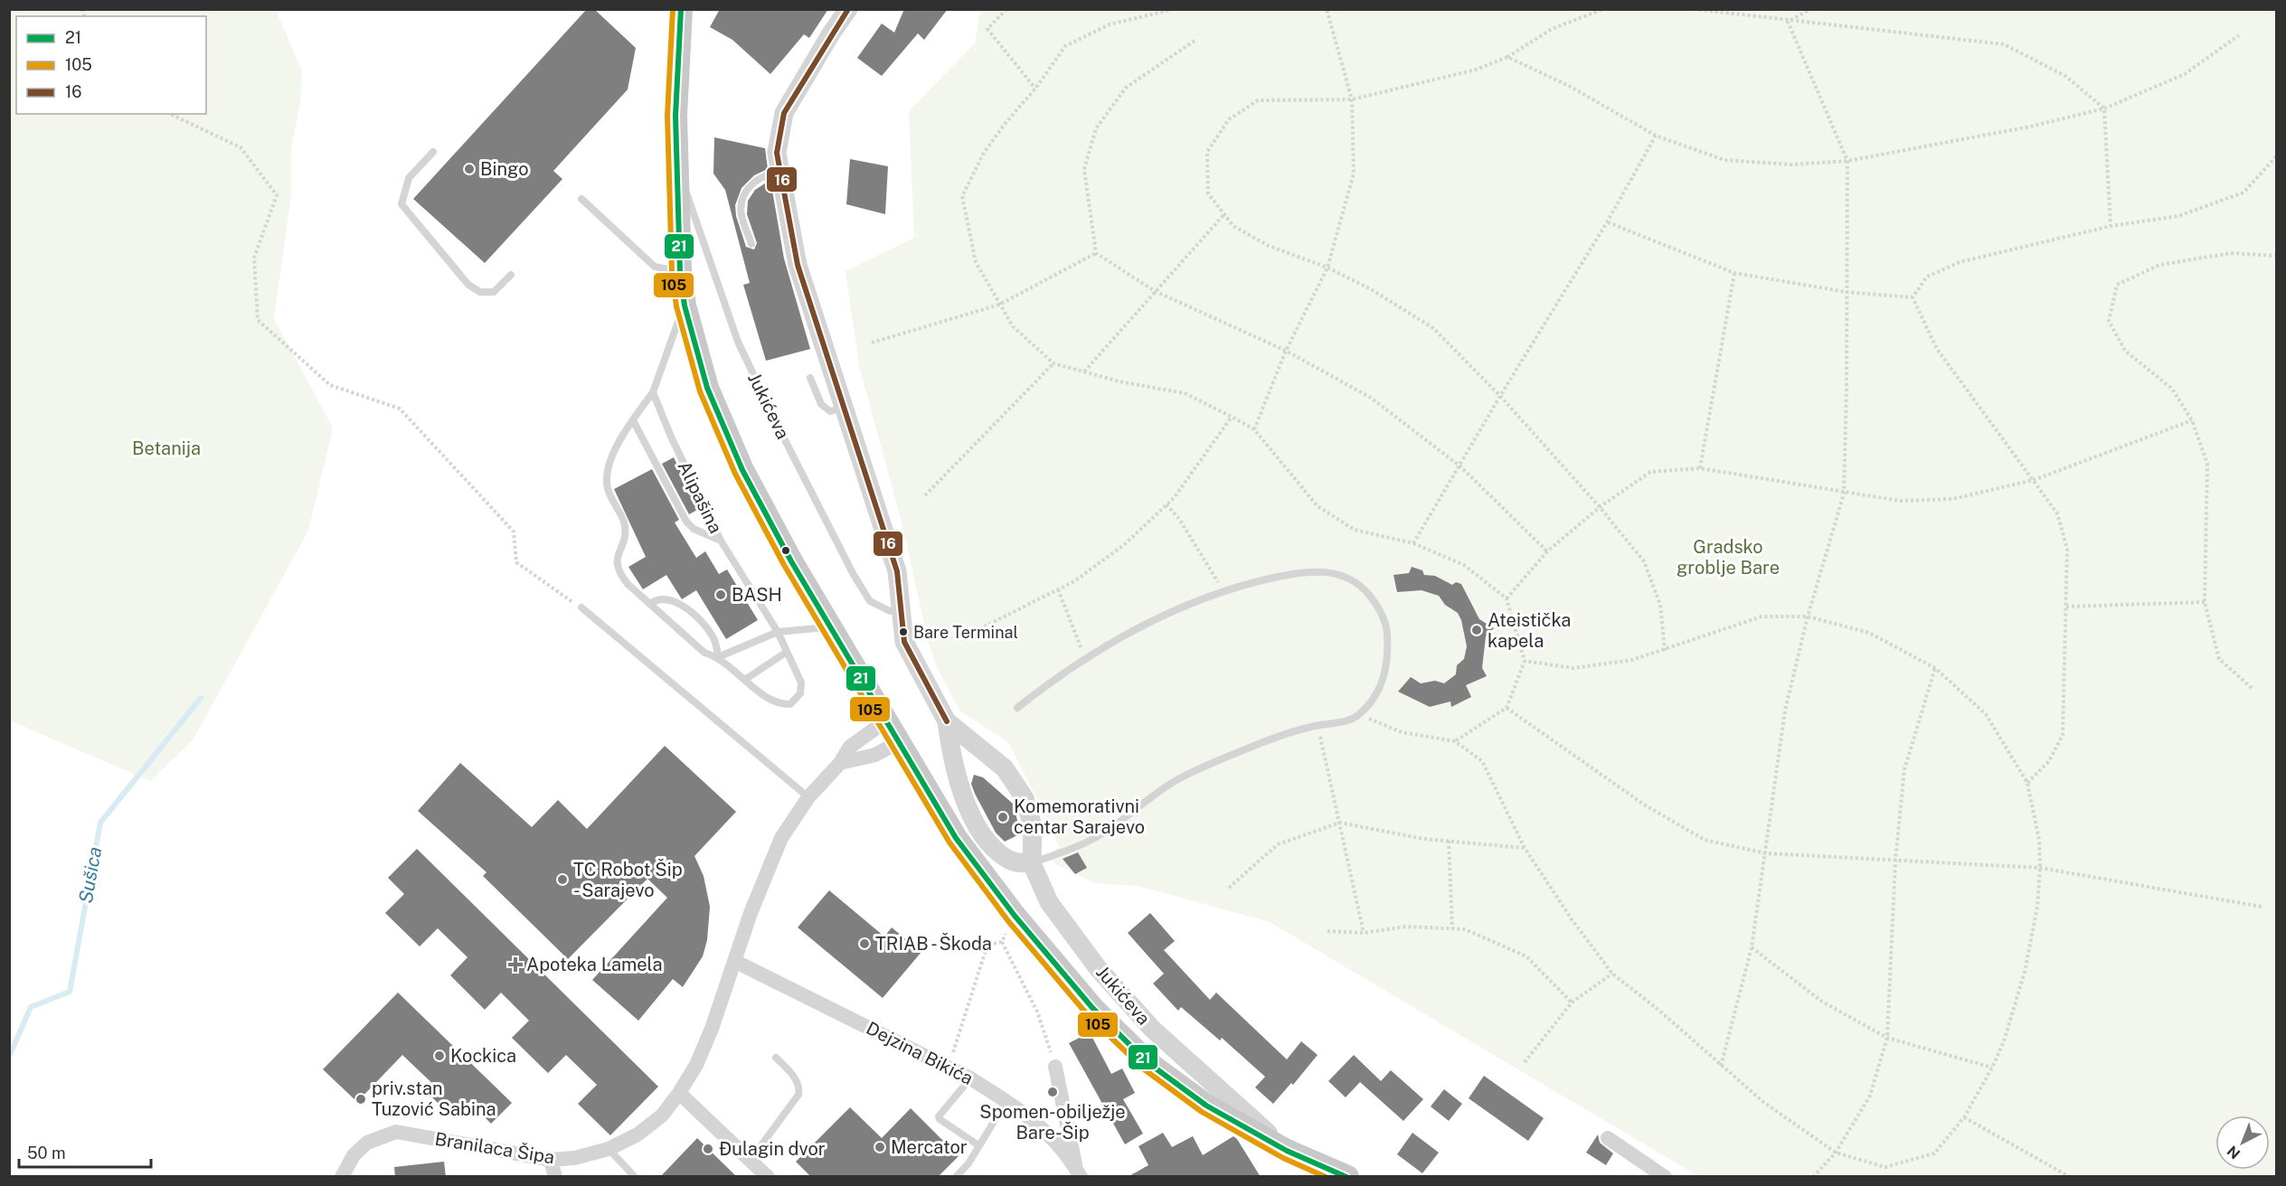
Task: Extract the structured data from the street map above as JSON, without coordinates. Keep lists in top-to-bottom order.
{
  "streets": {
    "street": ["Jukićeva", "Dejzina Bikića", "Branilaca Šipa"],
    "lane": ["Alipašina"]
  },
  "water": ["Sušica"],
  "parks": ["Betanija", "Gradsko groblje Bare"],
  "places": {
    "other": [
      "Bingo",
      "BASH",
      "Ateistička kapela",
      "Bare Terminal",
      "Komemorativni centar Sarajevo",
      "TC Robot Šip - Sarajevo",
      "TRIAB - Škoda",
      "Kockica",
      "Spomen-obilježje Bare-Šip",
      "priv.stan Tuzović Sabina",
      "Mercator",
      "Đulagin dvor"
    ],
    "health": ["Apoteka Lamela"]
  },
  "lines": ["transit line 21", "transit line 105", "transit line 16"],
  "legend": ["21", "105", "16"],
  "scale_bar": "50 m",
  "north": "bottom left"
}
